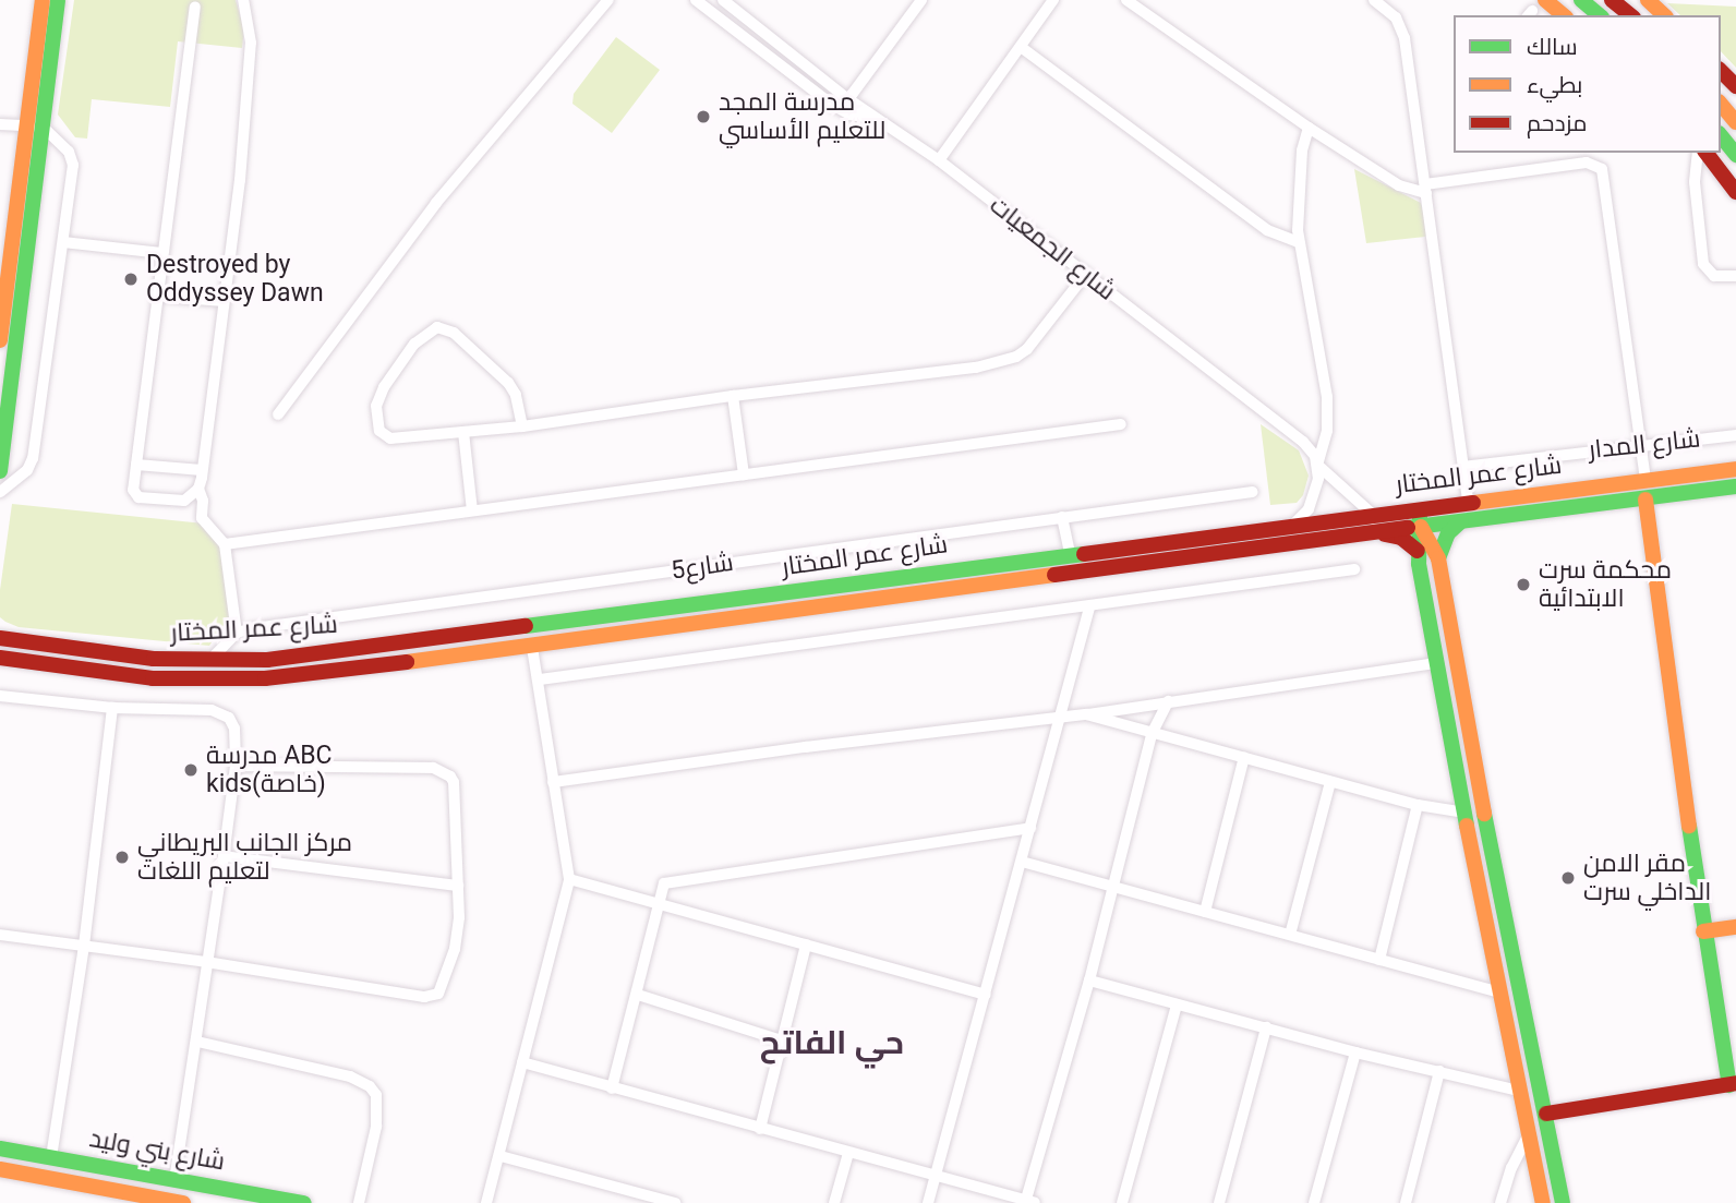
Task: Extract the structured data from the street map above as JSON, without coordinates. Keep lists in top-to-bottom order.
{
  "streets": {
    "main road": ["شارع عمر المختار", "شارع بني وليد"],
    "street": ["شارع الجمعيات", "شارع المدار", "شارع5"]
  },
  "crossings": [
    ["شارع الجمعيات", "شارع عمر المختار"]
  ],
  "districts": ["حي الفاتح"],
  "places": [
    "مدرسة المجد للتعليم الأساسي",
    "Destroyed by Oddyssey Dawn",
    "محكمة سرت الابتدائية",
    "مدرسة ABC kids(خاصة)",
    "مركز الجانب البريطاني لتعليم اللغات",
    "مقر الامن الداخلي سرت"
  ],
  "legend": ["سالك", "بطيء", "مزدحم"]
}
